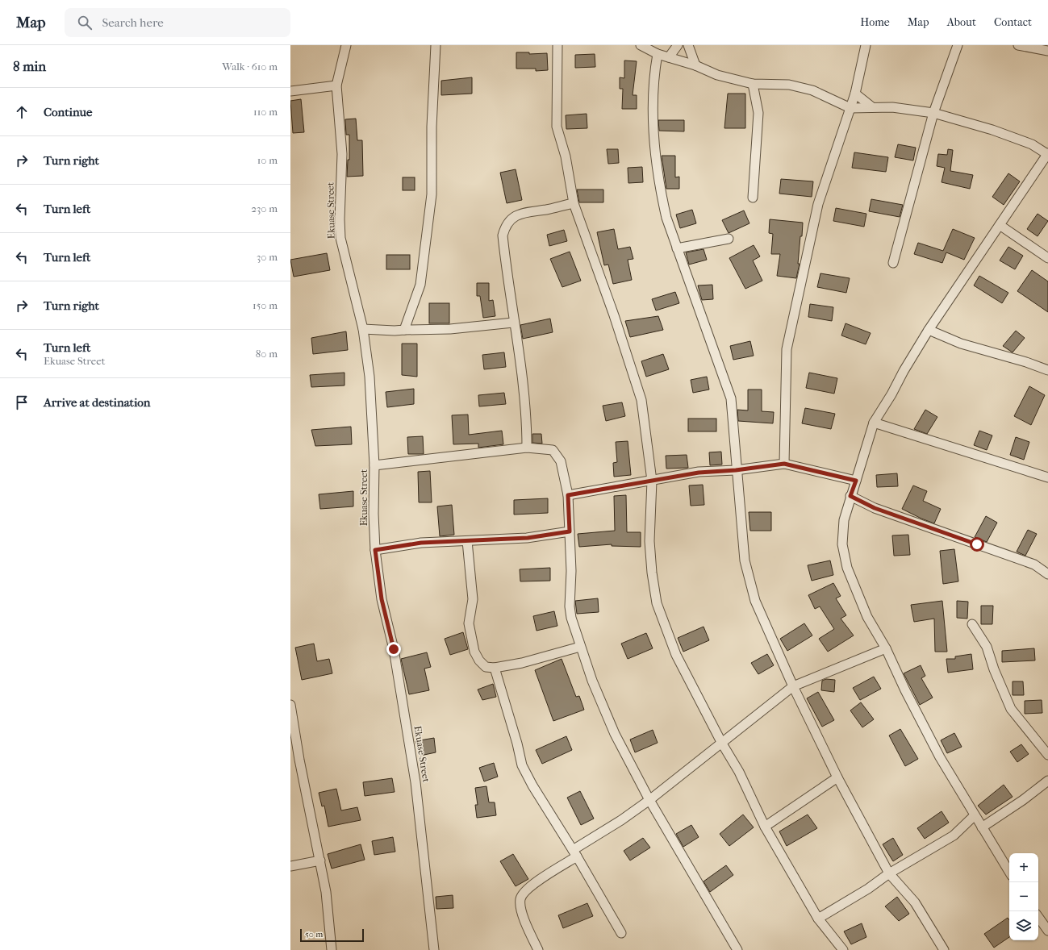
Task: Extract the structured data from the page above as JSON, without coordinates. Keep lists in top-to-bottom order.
{
  "streets": {
    "street": ["Ekuase Street"]
  },
  "scale_bar": "50 m",
  "page": {
    "header": "Map",
    "search": "Search here",
    "nav": [
      "Home",
      "Map",
      "About",
      "Contact"
    ],
    "heading": ["8 min", "Walk · 610 m"],
    "list": [
      ["Continue", "110 m"],
      ["Turn right", "10 m"],
      ["Turn left", "230 m"],
      ["Turn left", "30 m"],
      ["Turn right", "150 m"],
      ["Turn left", "Ekuase Street", "80 m"],
      "Arrive at destination"
    ],
    "map_buttons": ["+", "−"],
    "scale": "50 m"
  }
}
